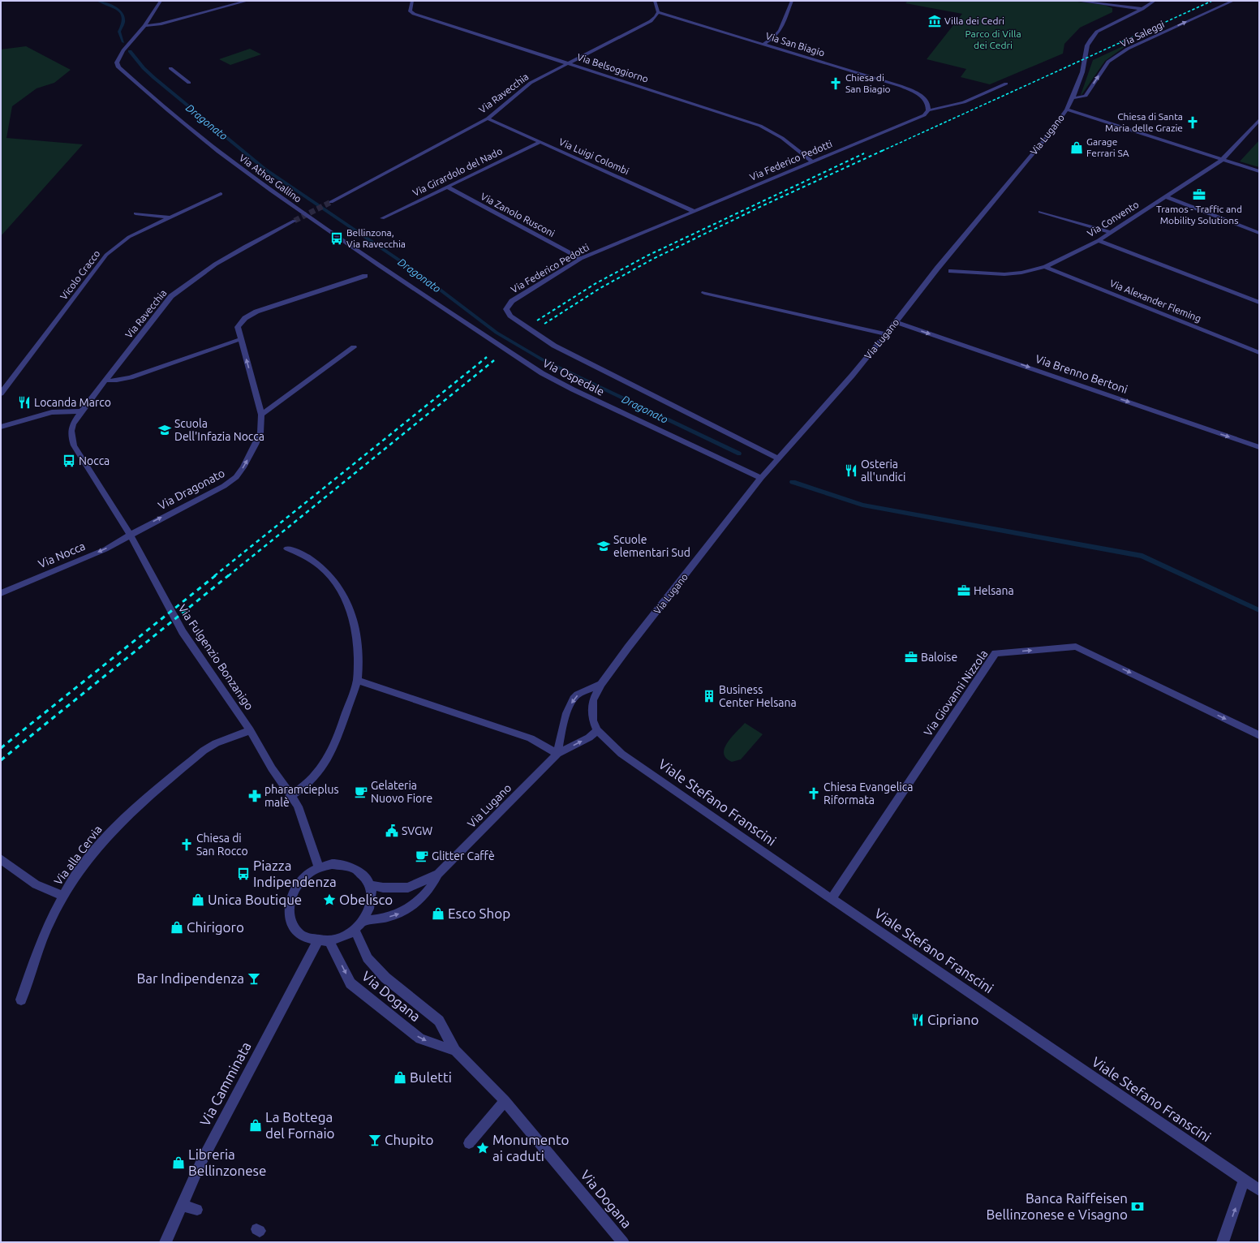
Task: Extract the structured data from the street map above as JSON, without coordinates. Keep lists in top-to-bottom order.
{
  "streets": {
    "street": [
      "Via Saleggi",
      "Via San Biagio",
      "Via Belsoggiorno",
      "Via Ravecchia",
      "Via Lugano",
      "Via Luigi Colombi",
      "Via Federico Pedotti",
      "Via Girardolo del Nado",
      "Via Athos Gallino",
      "Via Zanolo Rusconi",
      "Via Convento",
      "Vicolo Cracco",
      "Via Alexander Fleming",
      "Via Brenno Bertoni",
      "Via Ospedale",
      "Via Dragonato",
      "Via Nocca",
      "Via Fulgenzio Bonzanigo",
      "Via Giovanni Nizzola",
      "Viale Stefano Franscini",
      "Via alla Cervia",
      "Via Dogana",
      "Via Camminata"
    ]
  },
  "crossings": [
    ["Via Saleggi", "Via Lugano"],
    ["Via San Biagio", "Via Ravecchia"],
    ["Via San Biagio", "Via Federico Pedotti"],
    ["Via Belsoggiorno", "Via Ravecchia"],
    ["Via Belsoggiorno", "Via Federico Pedotti"],
    ["Via Ravecchia", "Via Luigi Colombi"],
    ["Via Ravecchia", "Via Fulgenzio Bonzanigo"],
    ["Via Lugano", "Via Federico Pedotti"],
    ["Via Lugano", "Via Brenno Bertoni"],
    ["Via Lugano", "Via Ospedale"],
    ["Via Lugano", "Via Fulgenzio Bonzanigo"],
    ["Via Lugano", "Viale Stefano Franscini"],
    ["Via Lugano", "Via Dogana"],
    ["Via Lugano", "Via Camminata"],
    ["Via Luigi Colombi", "Via Federico Pedotti"],
    ["Via Luigi Colombi", "Via Girardolo del Nado"],
    ["Via Federico Pedotti", "Via Zanolo Rusconi"],
    ["Via Girardolo del Nado", "Via Zanolo Rusconi"],
    ["Via Athos Gallino", "Via Ospedale"],
    ["Via Convento", "Via Alexander Fleming"],
    ["Via Dragonato", "Via Nocca"],
    ["Via Dragonato", "Via Fulgenzio Bonzanigo"],
    ["Via Nocca", "Via Fulgenzio Bonzanigo"],
    ["Via Fulgenzio Bonzanigo", "Via alla Cervia"],
    ["Via Fulgenzio Bonzanigo", "Via Dogana"],
    ["Via Fulgenzio Bonzanigo", "Via Camminata"],
    ["Via Giovanni Nizzola", "Viale Stefano Franscini"],
    ["Via Dogana", "Via Camminata"]
  ],
  "one_way": [
    "Via Saleggi",
    "Via Brenno Bertoni",
    "Via Dragonato",
    "Via Nocca"
  ],
  "water": ["Dragonato"],
  "parks": ["Parco di Villa dei Cedri"],
  "places": {
    "museum": ["Villa dei Cedri"],
    "church": [
      "Chiesa di San Biagio",
      "Chiesa di Santa Maria delle Grazie",
      "Chiesa Evangelica Riformata",
      "Chiesa di San Rocco"
    ],
    "shop": [
      "Garage Ferrari SA",
      "Unica Boutique",
      "Esco Shop",
      "Chirigoro",
      "Buletti",
      "La Bottega del Fornaio",
      "Libreria Bellinzonese"
    ],
    "office": ["Tramos - Traffic and Mobility Solutions", "Helsana", "Baloise"],
    "bus stop": ["Bellinzona, Via Ravecchia", "Nocca", "Piazza Indipendenza"],
    "restaurant": ["Locanda Marco", "Osteria all'undici", "Cipriano"],
    "school or university": ["Scuola Dell'Infazia Nocca", "Scuole elementari Sud"],
    "building": ["Business Center Helsana"],
    "cafe": ["Gelateria Nuovo Fiore", "Glitter Caffè"],
    "pharmacy": ["pharamcieplus malè"],
    "public building": ["SVGW"],
    "place": ["Obelisco", "Monumento ai caduti"],
    "bar": ["Bar Indipendenza", "Chupito"],
    "bank": ["Banca Raiffeisen Bellinzonese e Visagno"]
  }
}
